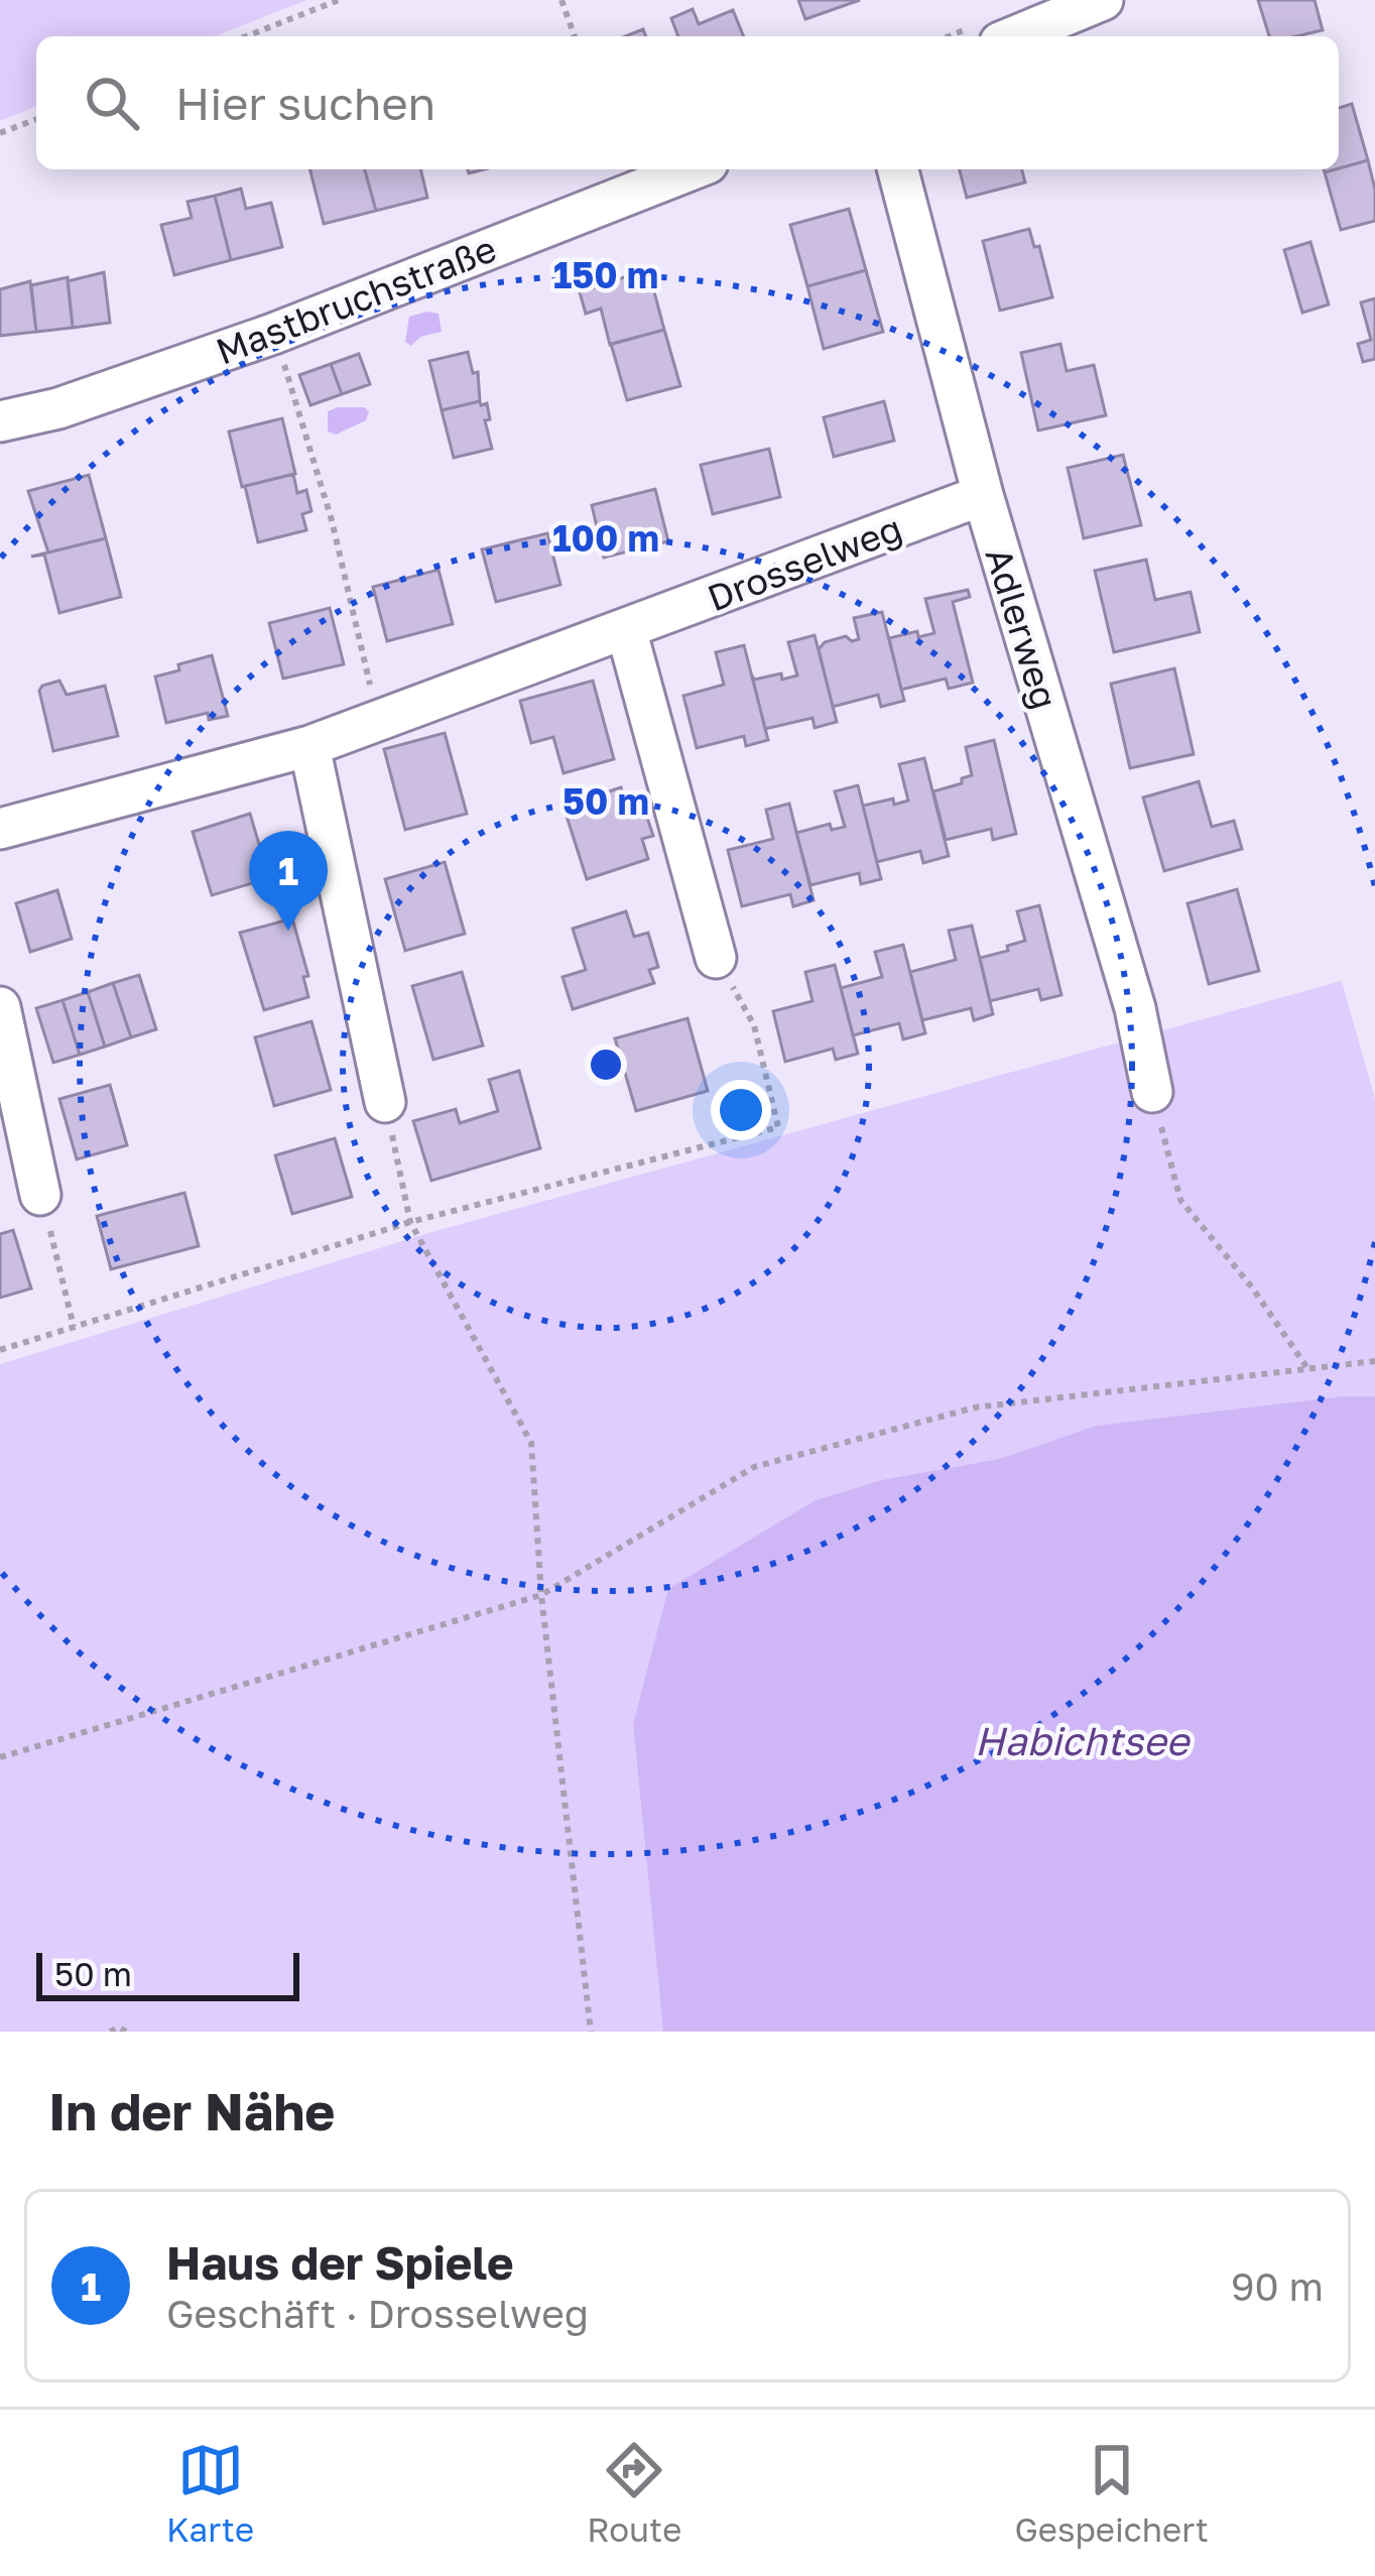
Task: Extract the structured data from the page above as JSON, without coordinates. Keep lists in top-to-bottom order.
{
  "streets": {
    "street": ["Mastbruchstraße", "Drosselweg", "Adlerweg"]
  },
  "crossings": [
    ["Drosselweg", "Adlerweg"]
  ],
  "water": ["Habichtsee"],
  "scale_bar": "50 m",
  "page": {
    "search": "Hier suchen",
    "pins": "1",
    "scale": "50 m",
    "heading": "In der Nähe",
    "list": [
      {
        "mark": "1",
        "name": "Haus der Spiele",
        "note": "Geschäft · Drosselweg",
        "value": "90 m"
      }
    ],
    "nav": ["Karte", "Route", "Gespeichert"]
  },
  "rings": ["150 m", "100 m", "50 m"]
}
